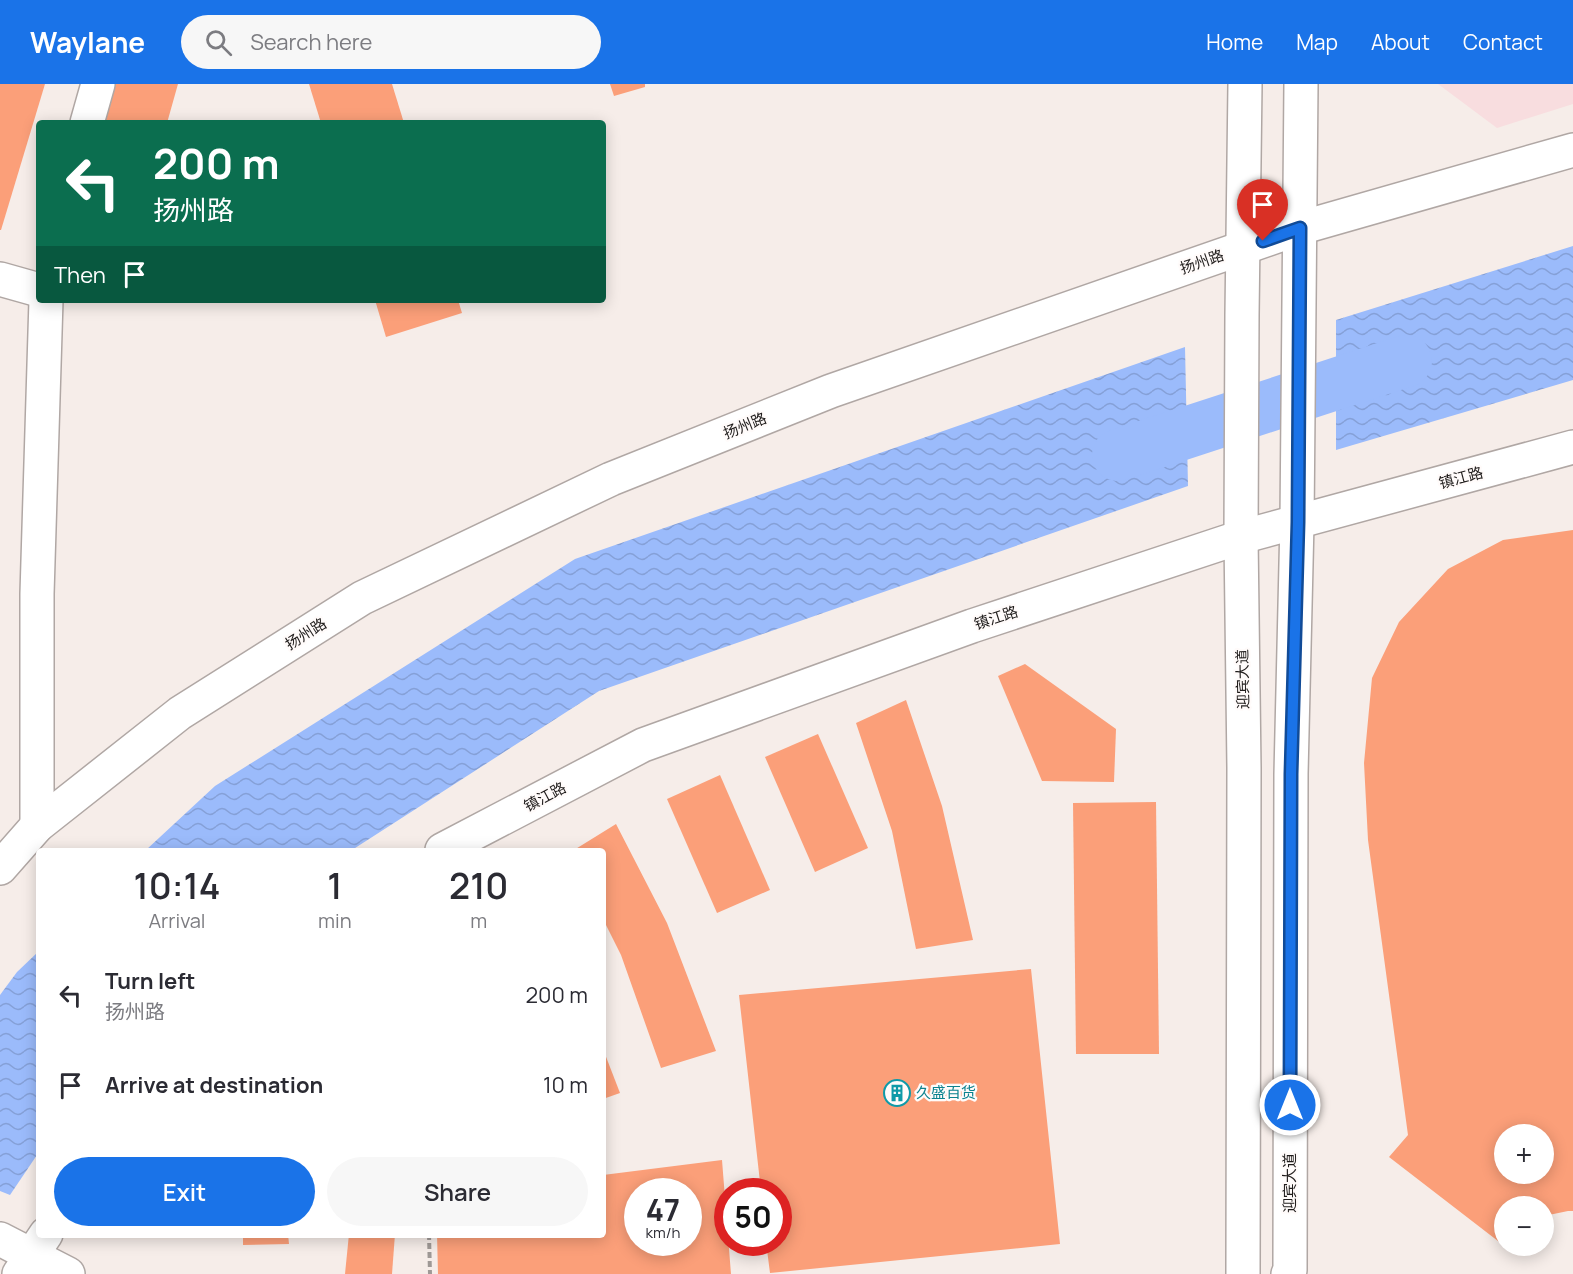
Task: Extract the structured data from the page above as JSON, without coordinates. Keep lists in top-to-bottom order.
{
  "streets": {
    "street": ["扬州路", "镇江路", "迎宾大道"]
  },
  "crossings": [
    ["扬州路", "迎宾大道"],
    ["镇江路", "迎宾大道"]
  ],
  "places": {
    "building": ["久盛百货"]
  },
  "page": {
    "header": "Waylane",
    "search": "Search here",
    "nav": [
      "Home",
      "Map",
      "About",
      "Contact"
    ],
    "turn": ["200 m", "扬州路"],
    "then": "Then",
    "eta": [
      "10:14",
      "Arrival",
      "1",
      "min",
      "210",
      "m"
    ],
    "list": [
      {
        "name": "Turn left",
        "note": "扬州路",
        "value": "200 m"
      },
      {
        "name": "Arrive at destination",
        "value": "10 m"
      }
    ],
    "map_buttons": ["+", "−"],
    "buttons": ["Exit", "Share"],
    "speed": "47 km/h",
    "limit": "50"
  }
}
